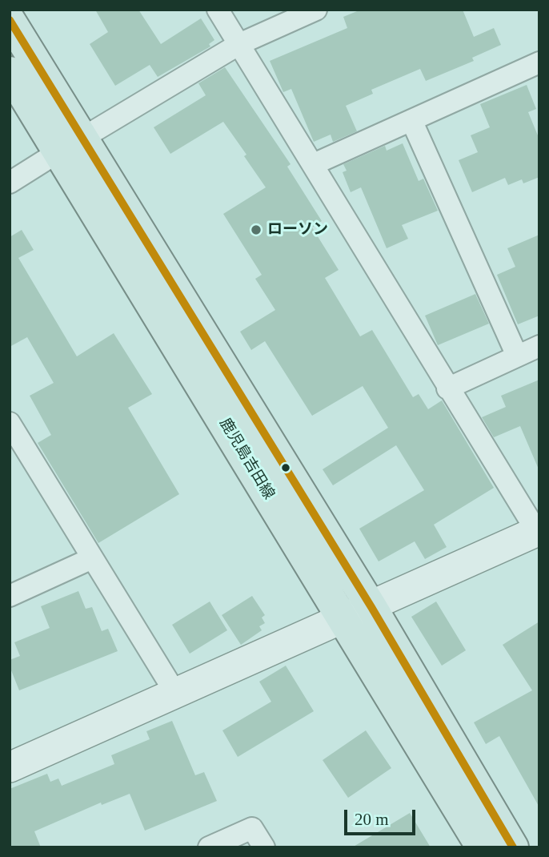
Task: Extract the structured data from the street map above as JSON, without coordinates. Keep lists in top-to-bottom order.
{
  "streets": {
    "main road": ["鹿児島吉田線"]
  },
  "places": ["ローソン"],
  "scale_bar": "20 m"
}
